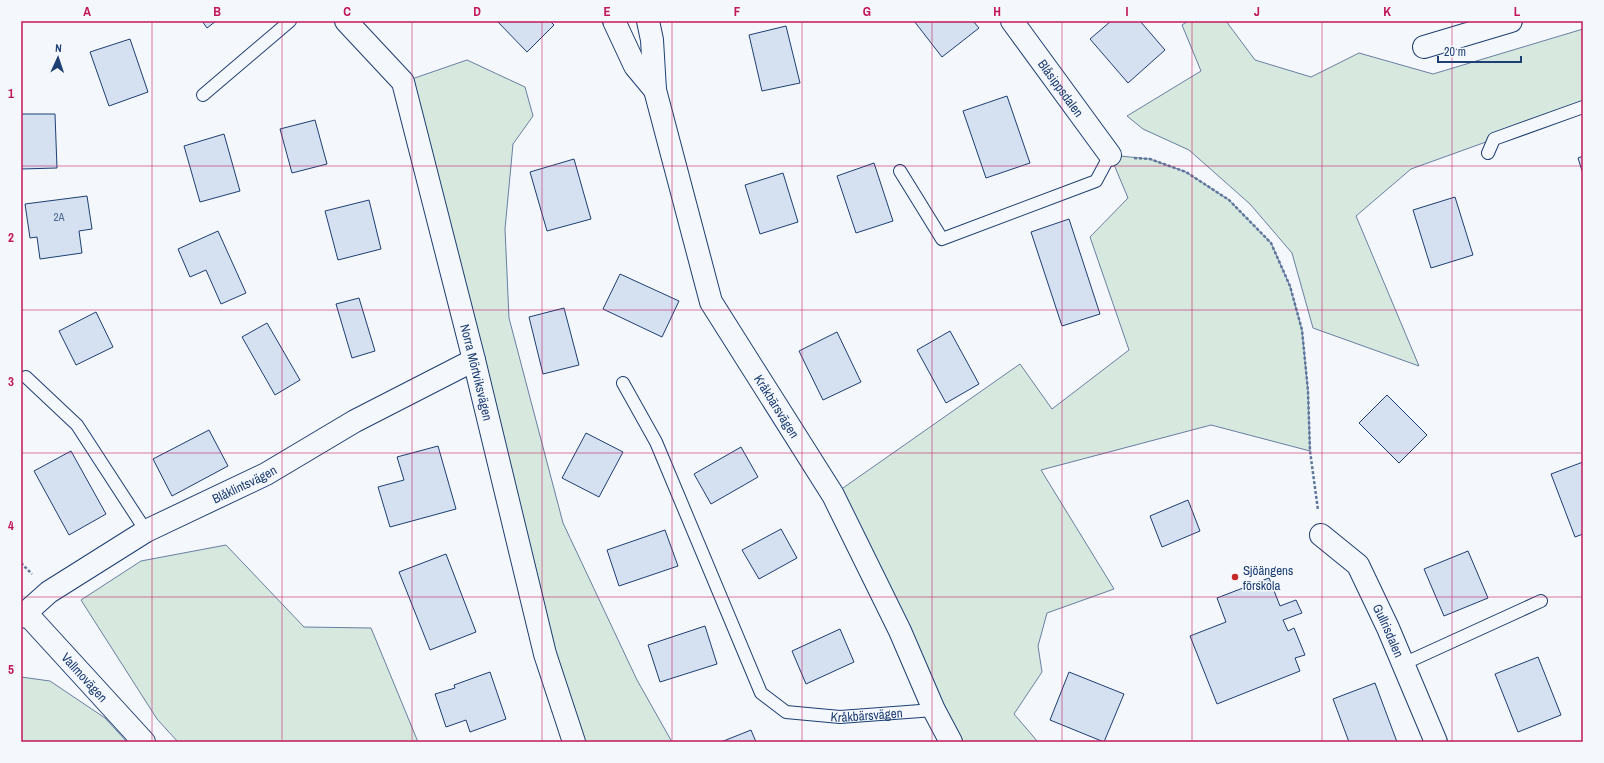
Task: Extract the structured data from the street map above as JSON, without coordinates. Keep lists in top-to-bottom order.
{
  "streets": {
    "street": [
      "Blåsippsdalen",
      "Norra Mörtviksvägen",
      "Kråkbärsvägen",
      "Blåklintsvägen",
      "Gullrisdalen",
      "Vallmovägen"
    ]
  },
  "crossings": [
    ["Norra Mörtviksvägen", "Blåklintsvägen"],
    ["Blåklintsvägen", "Vallmovägen"]
  ],
  "places": ["Sjöängens förskola"],
  "house_numbers": ["2A"],
  "scale_bar": "20 m",
  "north": "top",
  "grid": {
    "columns": [
      "A",
      "B",
      "C",
      "D",
      "E",
      "F",
      "G",
      "H",
      "I",
      "J",
      "K",
      "L"
    ],
    "rows": [
      "1",
      "2",
      "3",
      "4",
      "5"
    ]
  }
}
